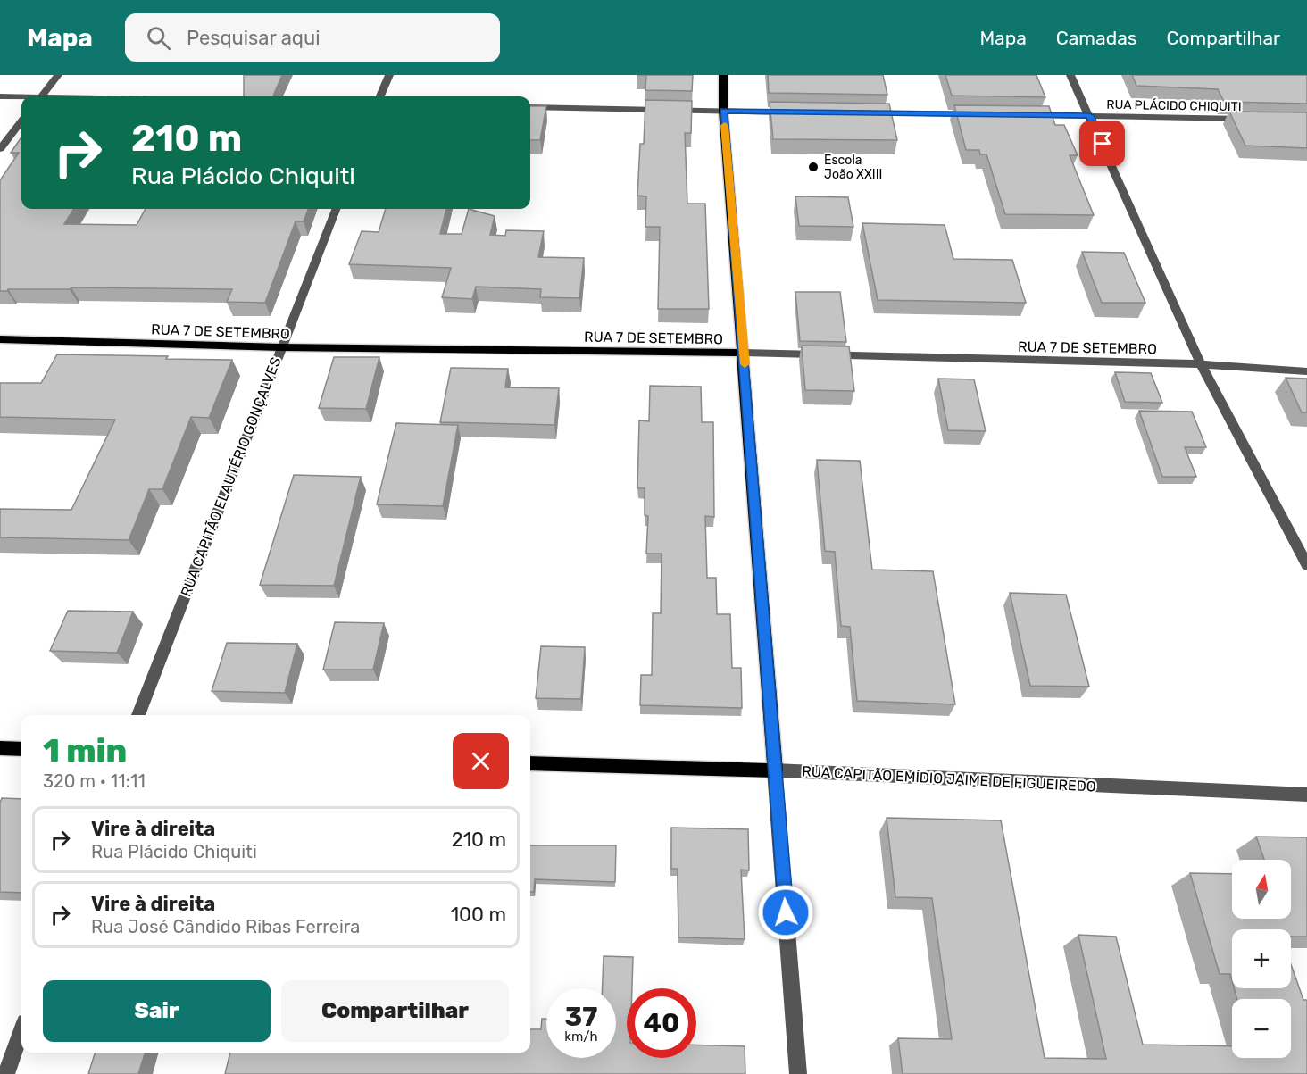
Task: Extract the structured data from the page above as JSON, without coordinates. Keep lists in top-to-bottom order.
{
  "streets": {
    "main road": ["RUA 7 DE SETEMBRO", "RUA CAPITÃO EMÍDIO JAIME DE FIGUEIREDO"],
    "street": ["RUA PLÁCIDO CHIQUITI", "RUA CAPITÃO ELAUTÉRIO GONÇALVES"]
  },
  "crossings": [
    ["RUA 7 DE SETEMBRO", "RUA CAPITÃO ELAUTÉRIO GONÇALVES"]
  ],
  "places": ["Escola João XXIII"],
  "north": "top",
  "page": {
    "header": "Mapa",
    "search": "Pesquisar aqui",
    "nav": ["Mapa", "Camadas", "Compartilhar"],
    "turn": ["210 m", "Rua Plácido Chiquiti"],
    "heading": ["1 min", "320 m · 11:11"],
    "list": [
      {
        "name": "Vire à direita",
        "note": "Rua Plácido Chiquiti",
        "value": "210 m"
      },
      {
        "name": "Vire à direita",
        "note": "Rua José Cândido Ribas Ferreira",
        "value": "100 m"
      }
    ],
    "map_buttons": ["+", "−"],
    "buttons": ["Sair", "Compartilhar"],
    "speed": "37 km/h",
    "limit": "40"
  }
}
